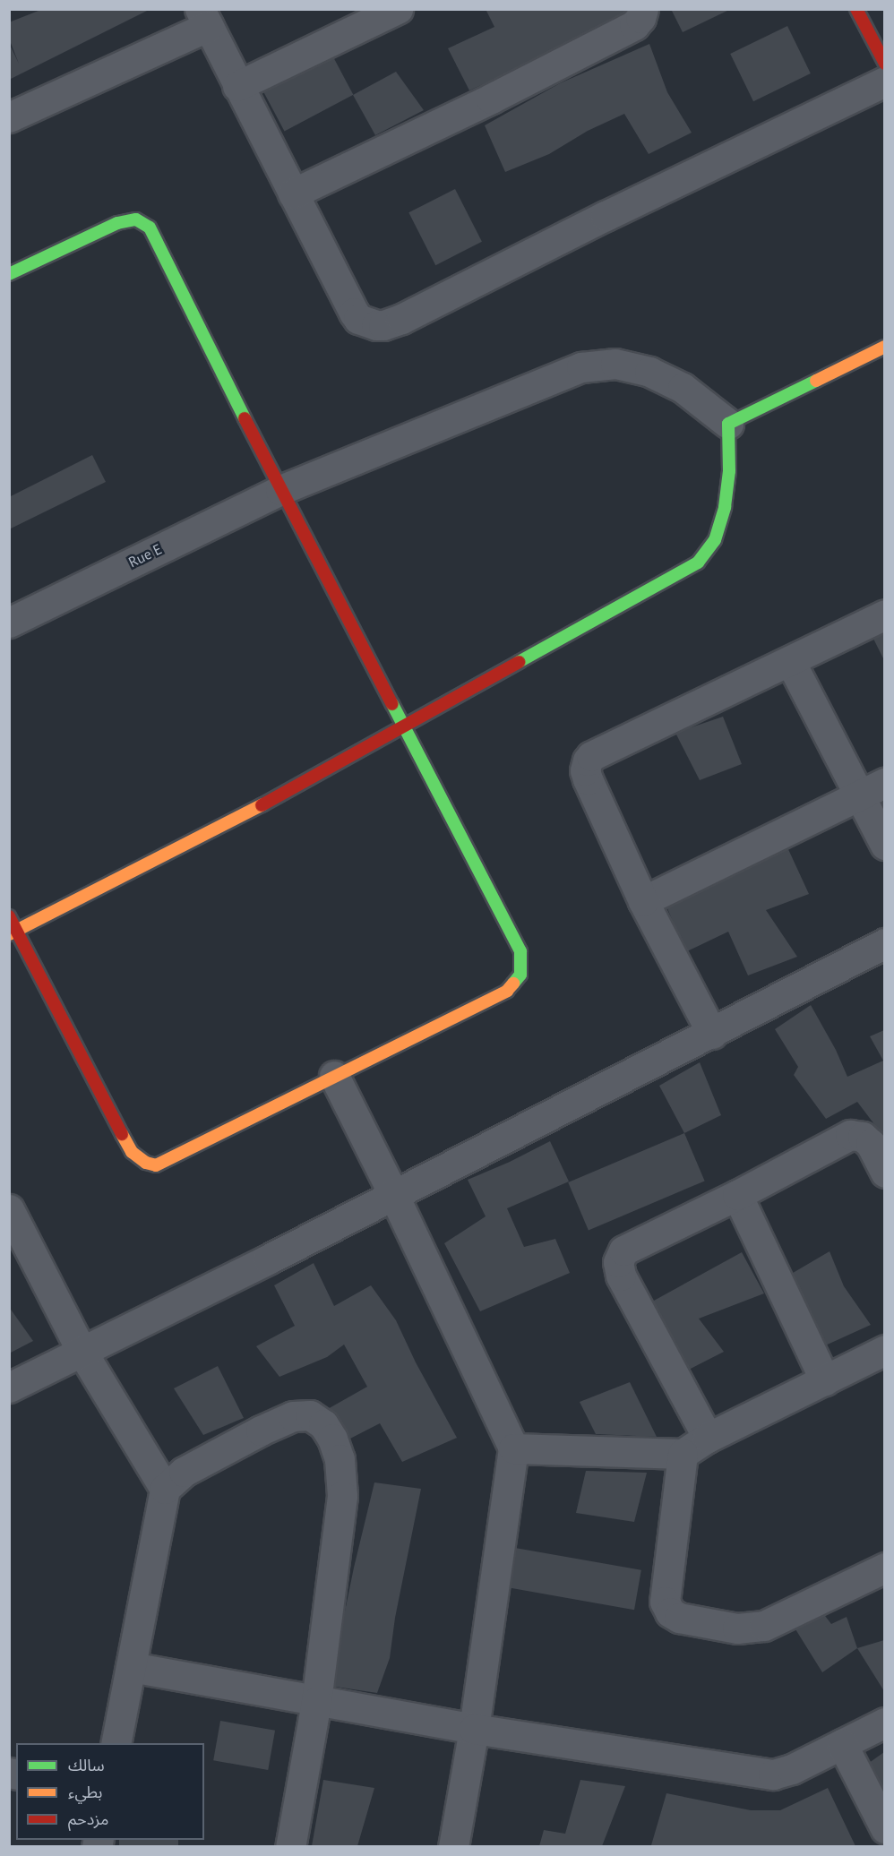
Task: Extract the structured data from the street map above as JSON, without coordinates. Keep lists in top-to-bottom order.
{
  "streets": {
    "street": ["Rue E"]
  },
  "legend": ["سالك", "بطيء", "مزدحم"]
}
